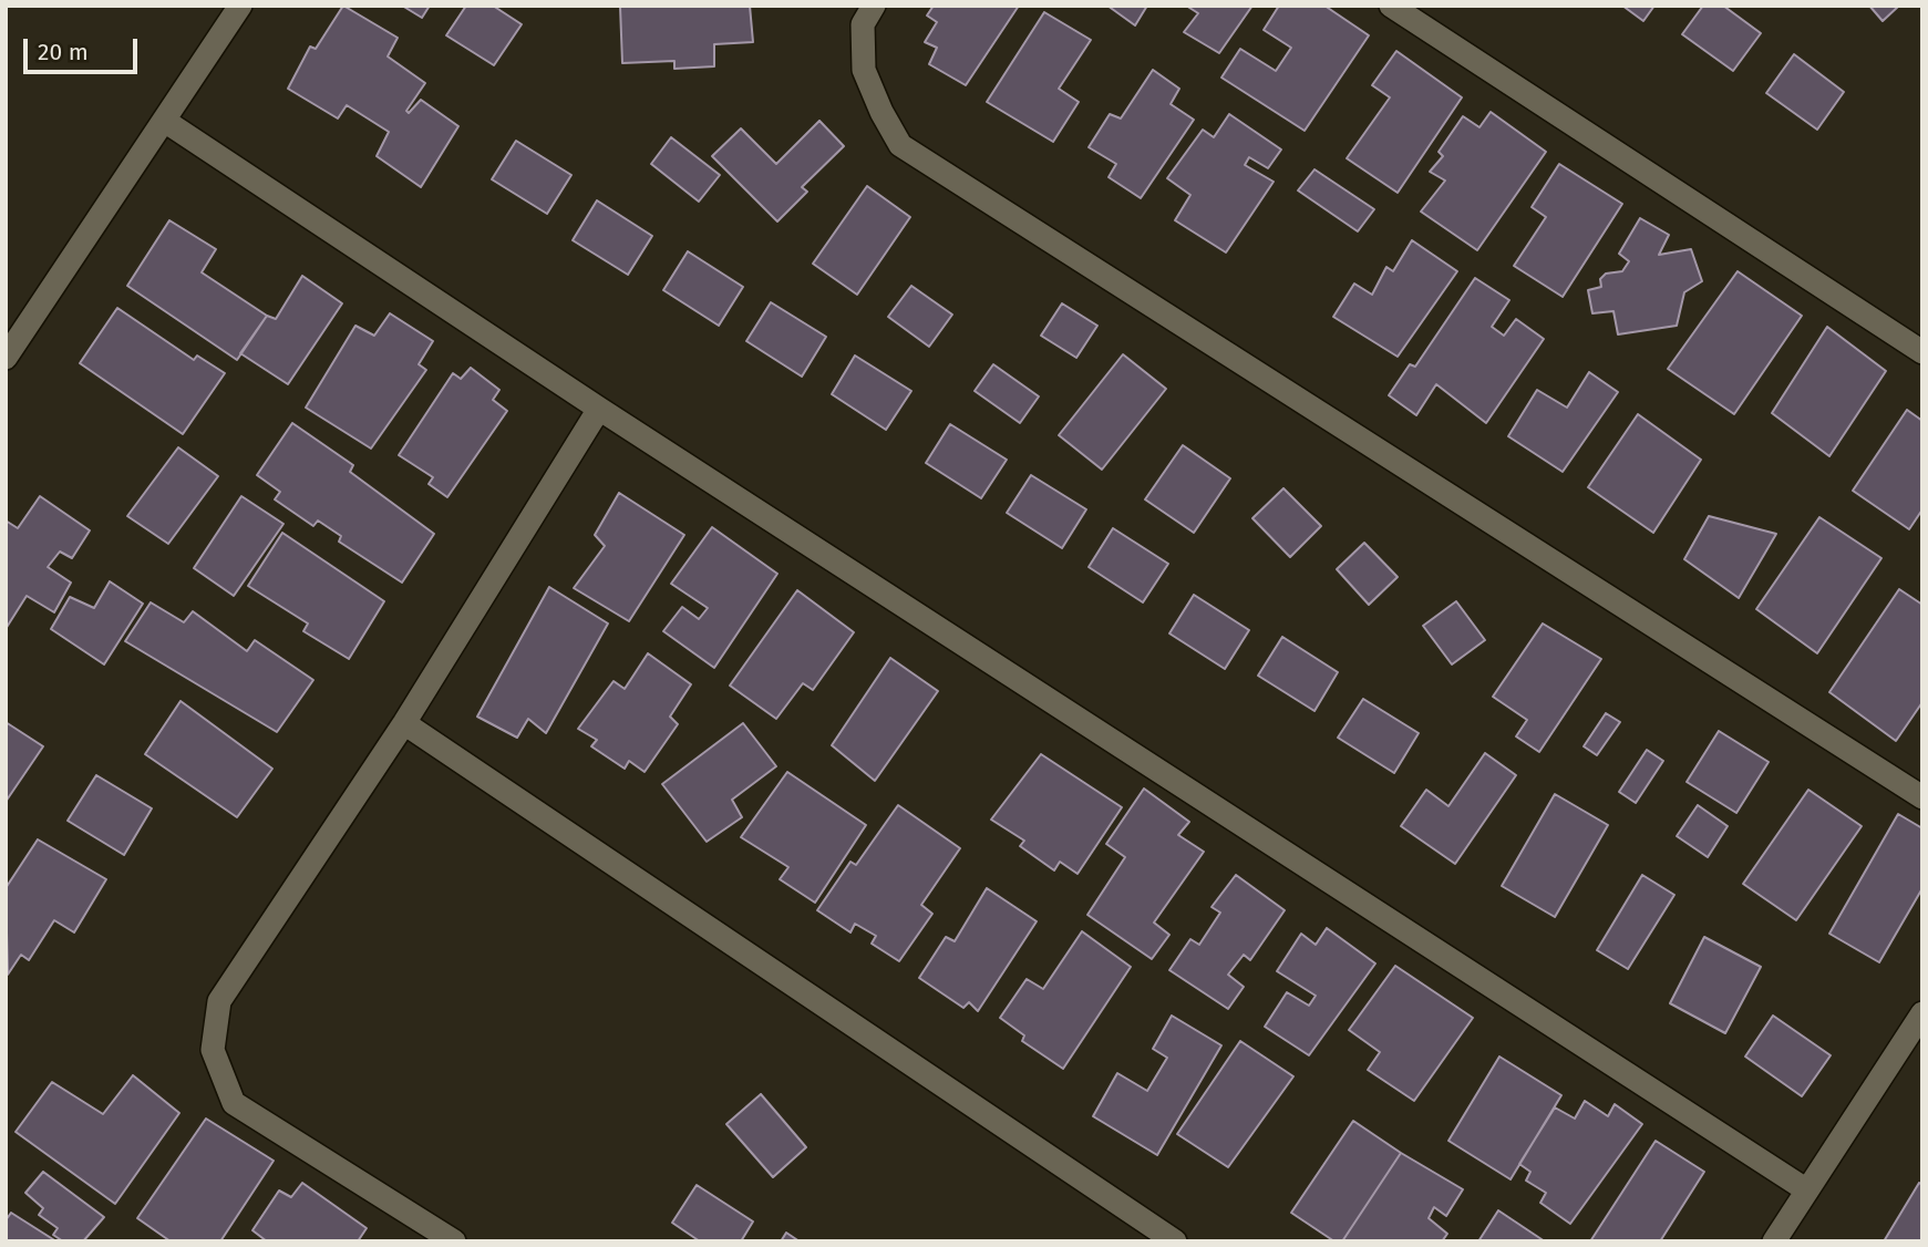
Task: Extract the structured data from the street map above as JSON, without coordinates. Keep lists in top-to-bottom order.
{
  "scale_bar": "20 m"
}
